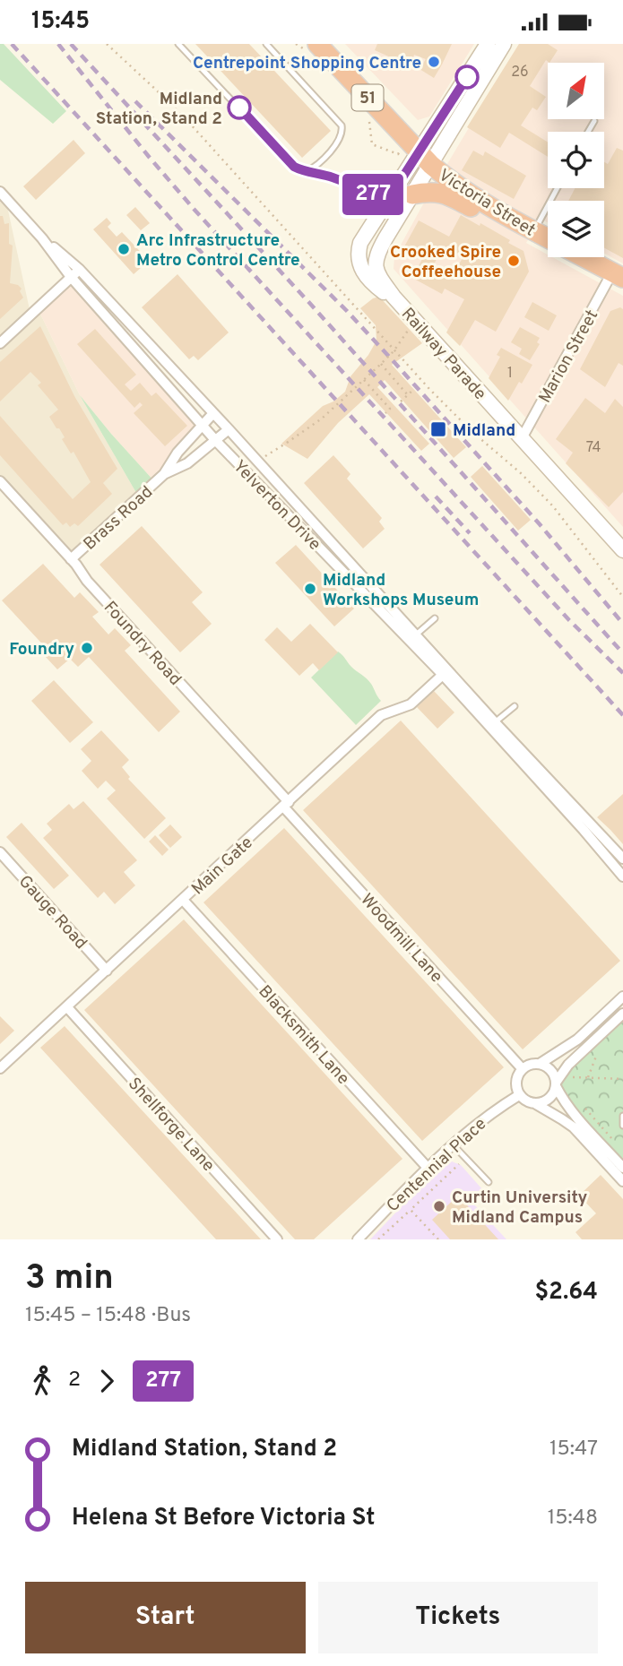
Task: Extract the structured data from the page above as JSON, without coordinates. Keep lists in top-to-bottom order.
{
  "streets": {
    "highway": ["51", "Victoria Street"],
    "street": [
      "Railway Parade",
      "Marion Street",
      "Yelverton Drive",
      "Brass Road",
      "Foundry Road",
      "Main Gate",
      "Gauge Road",
      "Woodmill Lane",
      "Blacksmith Lane",
      "Shellforge Lane",
      "Centennial Place"
    ]
  },
  "crossings": [
    ["Railway Parade", "Marion Street"],
    ["Yelverton Drive", "Brass Road"],
    ["Yelverton Drive", "Main Gate"],
    ["Brass Road", "Foundry Road"],
    ["Foundry Road", "Main Gate"],
    ["Foundry Road", "Woodmill Lane"],
    ["Main Gate", "Gauge Road"],
    ["Main Gate", "Woodmill Lane"],
    ["Main Gate", "Blacksmith Lane"],
    ["Main Gate", "Shellforge Lane"],
    ["Woodmill Lane", "Centennial Place"],
    ["Blacksmith Lane", "Centennial Place"]
  ],
  "places": {
    "other": [
      "Centrepoint Shopping Centre",
      "Midland Station, Stand 2",
      "Arc Infrastructure Metro Control Centre",
      "Crooked Spire Coffeehouse",
      "Midland Workshops Museum",
      "Foundry",
      "Curtin University Midland Campus"
    ],
    "transit": ["Midland"]
  },
  "lines": ["bus line 277"],
  "house_numbers": ["26", "1", "74"],
  "north": "top right",
  "page": {
    "status": "15:45",
    "on_map": "277",
    "heading": ["3 min", "15:45 – 15:48 · Bus", "$2.64"],
    "legs": ["2", "277"],
    "list": [
      {
        "name": "Midland Station, Stand 2",
        "value": "15:47"
      },
      {
        "name": "Helena St Before Victoria St",
        "value": "15:48"
      }
    ],
    "buttons": ["Start", "Tickets"]
  }
}
